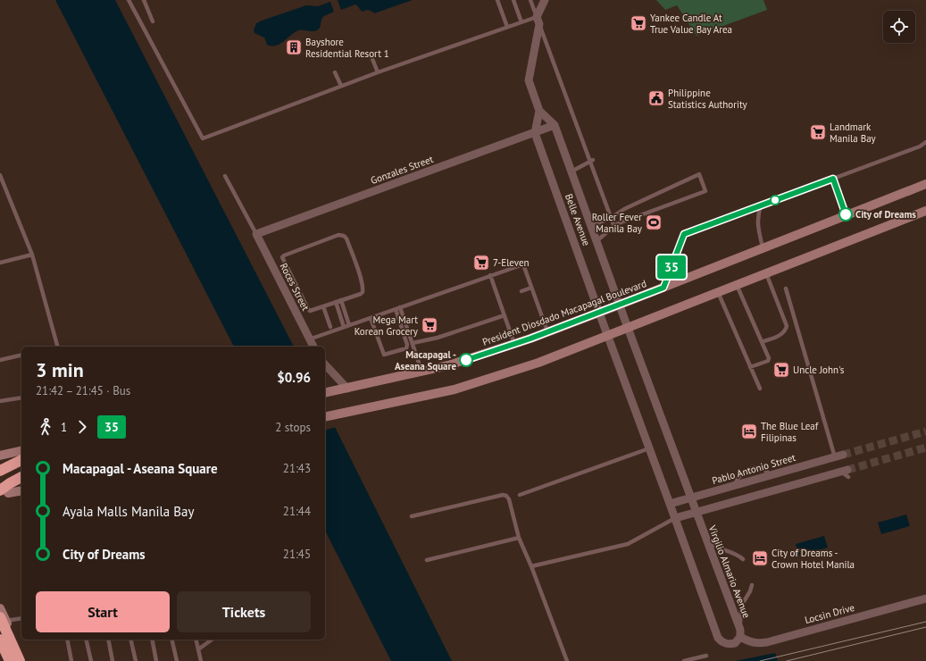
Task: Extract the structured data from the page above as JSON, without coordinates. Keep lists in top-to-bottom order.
{
  "streets": {
    "main road": ["President Diosdado Macapagal Boulevard"],
    "street": [
      "Gonzales Street",
      "Belle Avenue",
      "Roces Street",
      "Pablo Antonio Street",
      "Virgilio Almario Avenue",
      "Locsin Drive"
    ]
  },
  "crossings": [
    ["Gonzales Street", "Belle Avenue"],
    ["Gonzales Street", "Roces Street"],
    ["Belle Avenue", "President Diosdado Macapagal Boulevard"],
    ["Belle Avenue", "Virgilio Almario Avenue"],
    ["Pablo Antonio Street", "Virgilio Almario Avenue"],
    ["Virgilio Almario Avenue", "Locsin Drive"]
  ],
  "places": {
    "supermarket": [
      "Yankee Candle At True Value Bay Area",
      "Landmark Manila Bay",
      "7-Eleven",
      "Mega Mart Korean Grocery",
      "Uncle John's"
    ],
    "building": ["Bayshore Residential Resort 1"],
    "public building": ["Philippine Statistics Authority"],
    "other": ["City of Dreams", "Macapagal - Aseana Square"],
    "sports": ["Roller Fever Manila Bay"],
    "hotel": ["The Blue Leaf Filipinas", "City of Dreams - Crown Hotel Manila"]
  },
  "lines": ["bus line 35"],
  "page": {
    "on_map": "35",
    "heading": ["3 min", "21:42 – 21:45 · Bus", "$0.96"],
    "legs": ["1", "35", "2 stops"],
    "list": [
      {
        "name": "Macapagal - Aseana Square",
        "value": "21:43"
      },
      {
        "name": "Ayala Malls Manila Bay",
        "value": "21:44"
      },
      {
        "name": "City of Dreams",
        "value": "21:45"
      }
    ],
    "buttons": ["Start", "Tickets"]
  }
}
